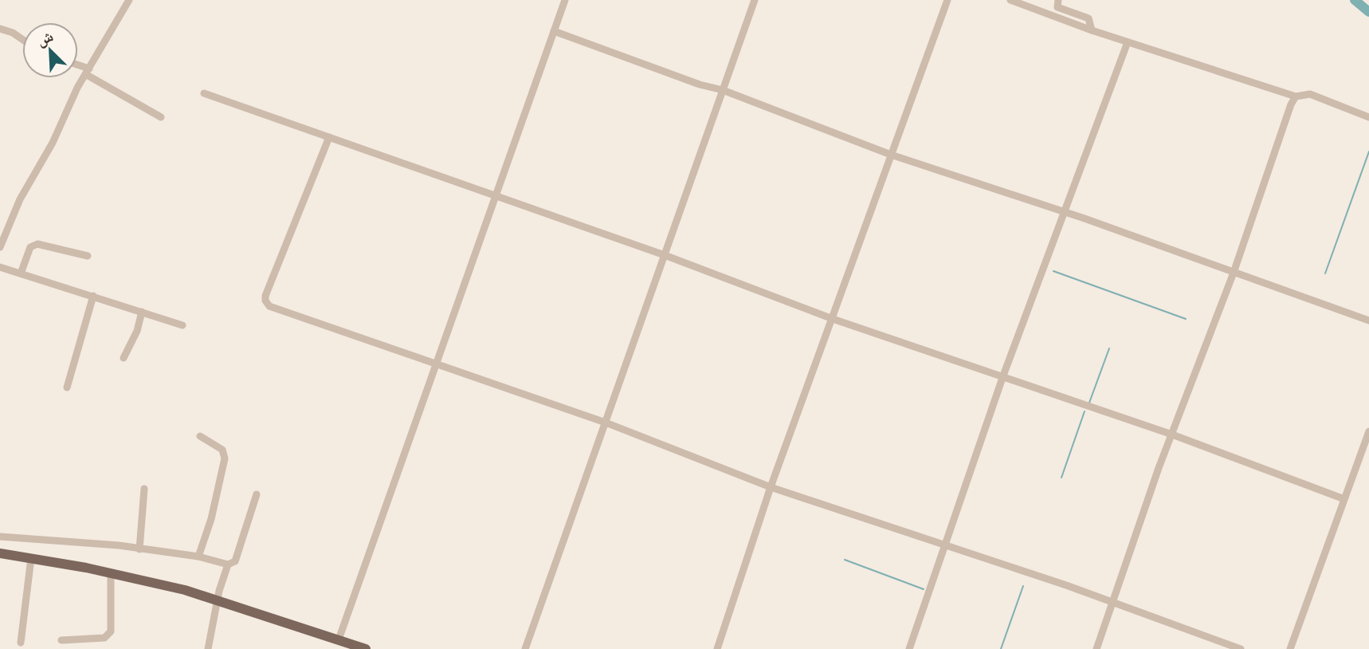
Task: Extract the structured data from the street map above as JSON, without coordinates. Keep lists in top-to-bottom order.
{
  "north": "top left"
}
